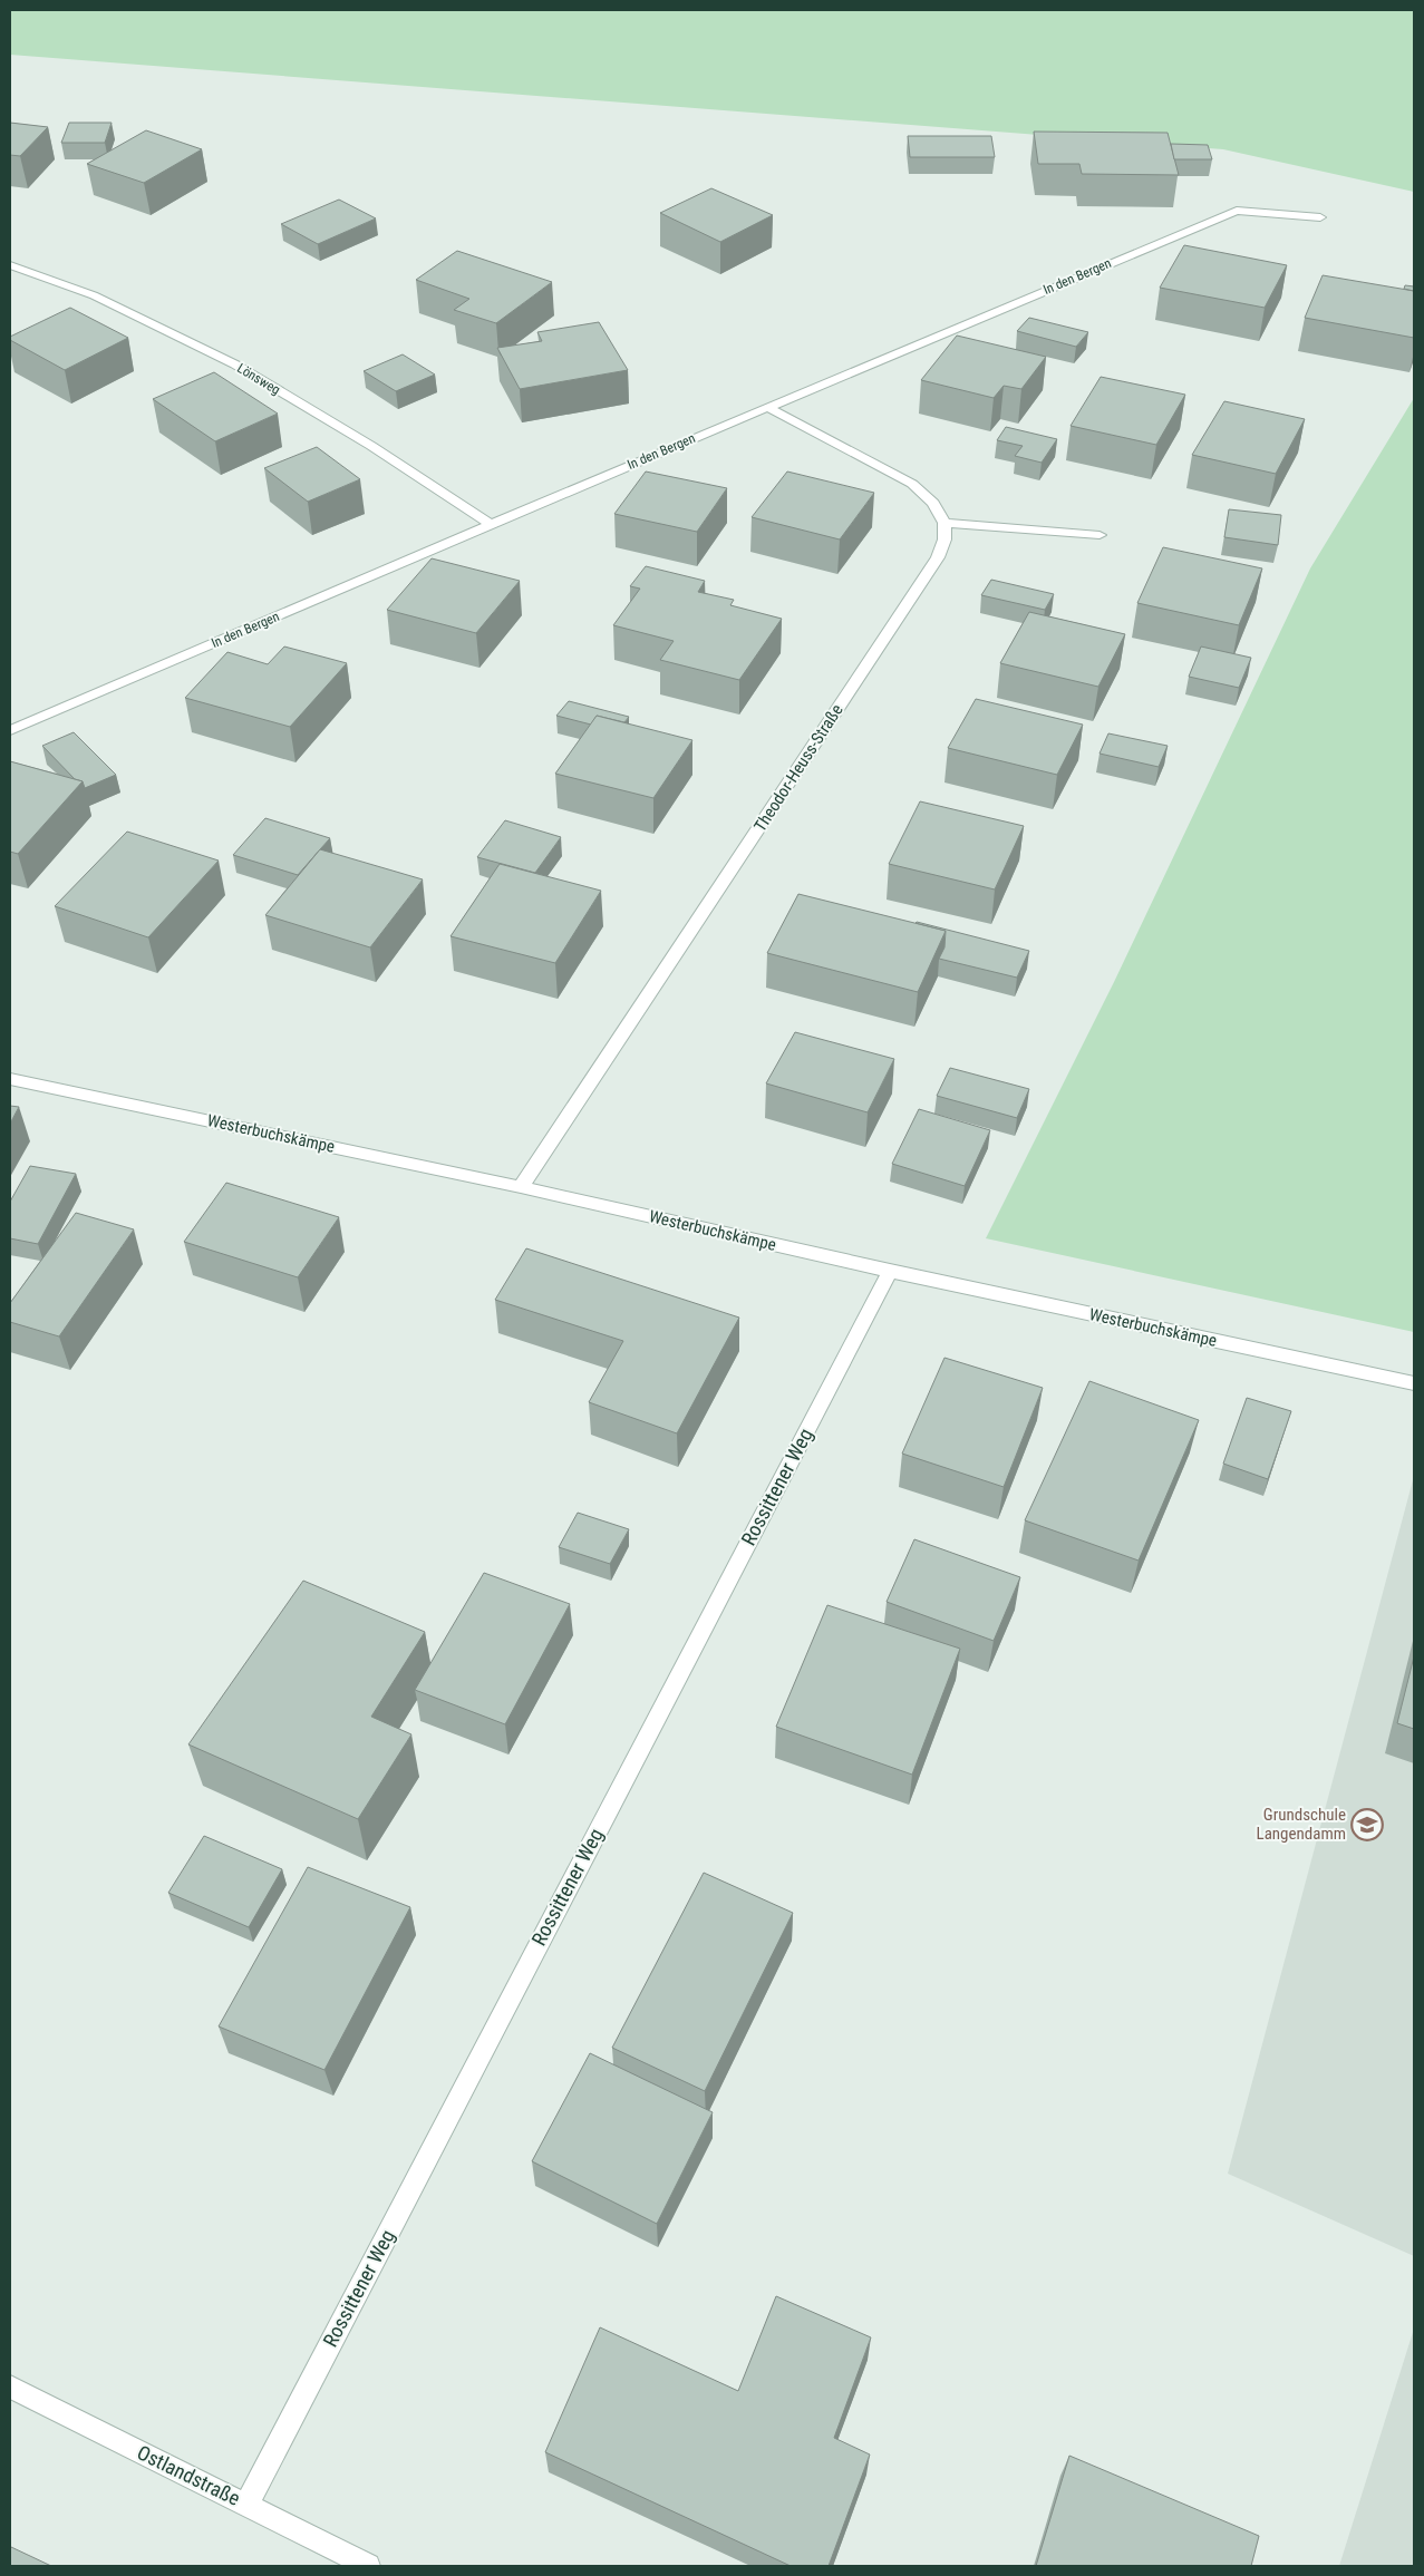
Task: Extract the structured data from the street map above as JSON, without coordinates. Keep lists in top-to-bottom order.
{
  "streets": {
    "street": [
      "In den Bergen",
      "Lönsweg",
      "Theodor-Heuss-Straße",
      "Westerbuchskämpe",
      "Rossittener Weg",
      "Ostlandstraße"
    ]
  },
  "crossings": [
    ["In den Bergen", "Lönsweg"],
    ["Theodor-Heuss-Straße", "Westerbuchskämpe"],
    ["Westerbuchskämpe", "Rossittener Weg"],
    ["Rossittener Weg", "Ostlandstraße"]
  ],
  "places": {
    "school or university": ["Grundschule Langendamm"]
  }
}
